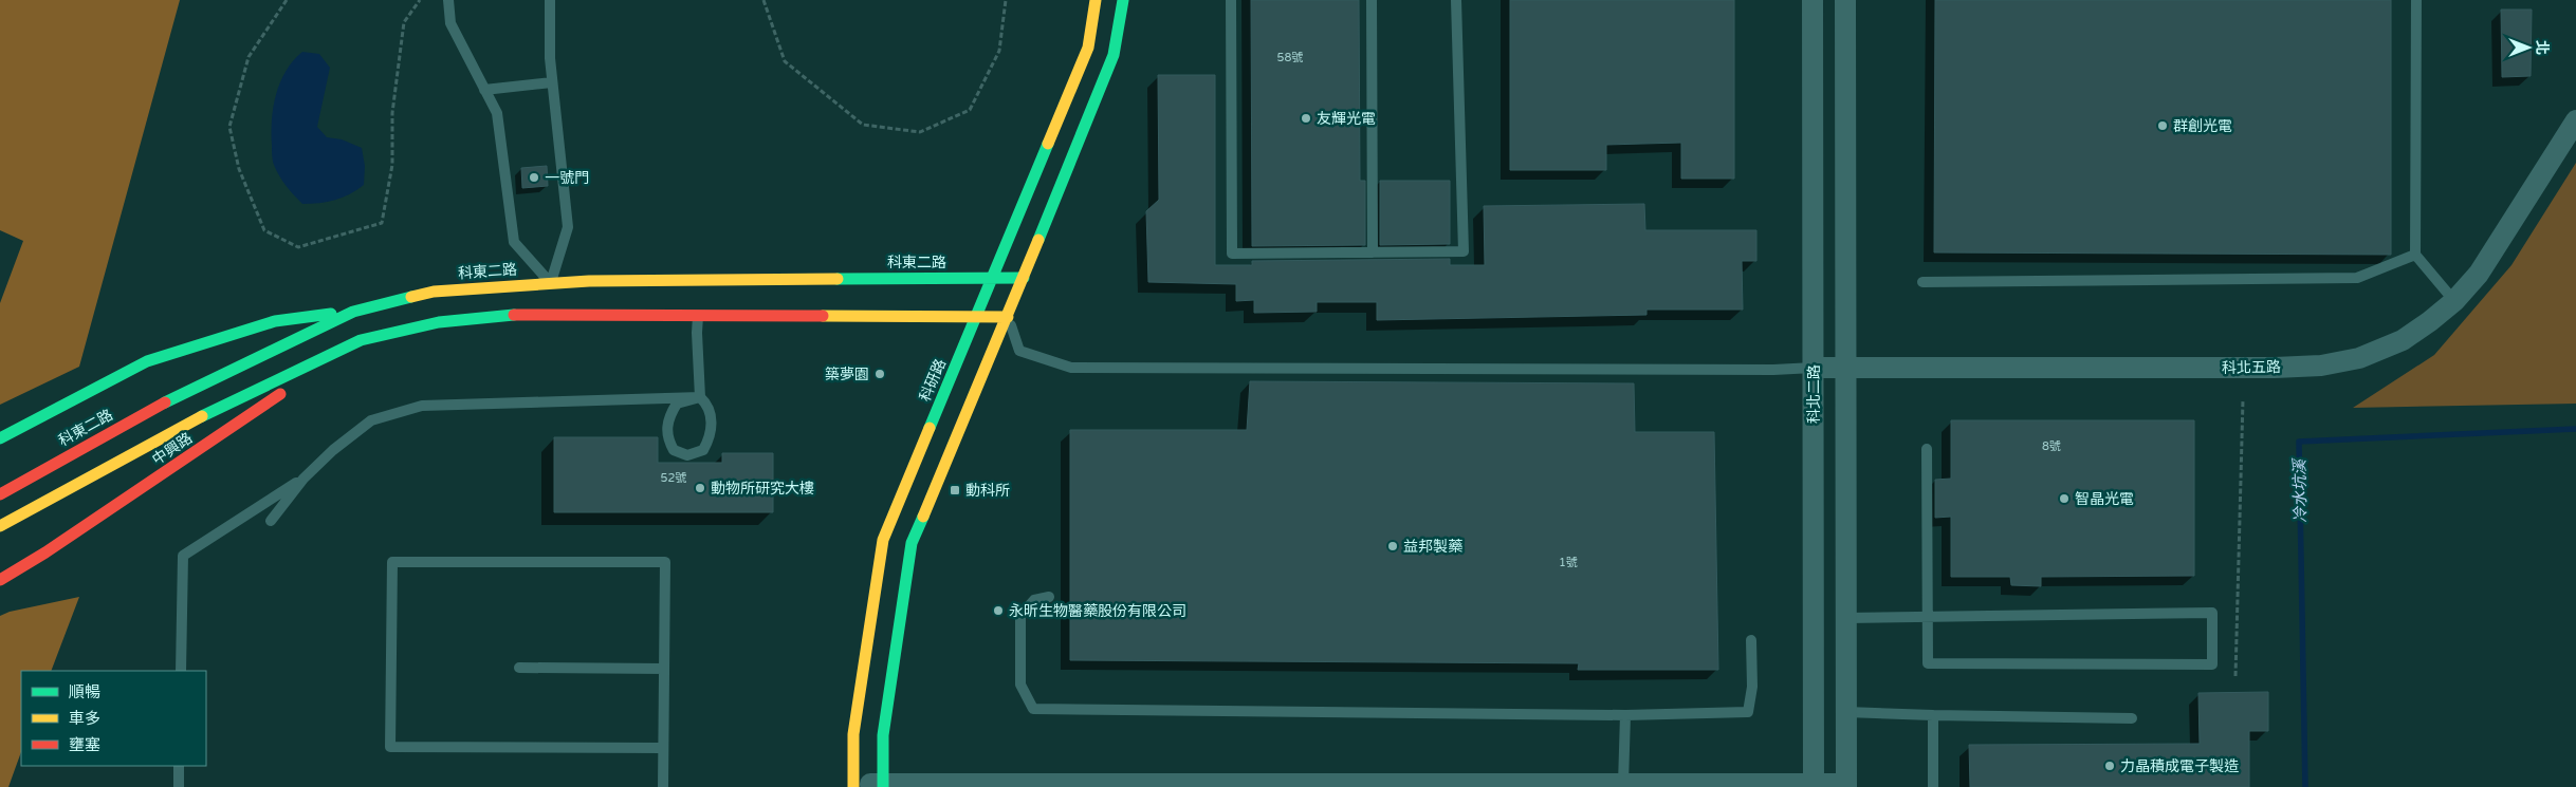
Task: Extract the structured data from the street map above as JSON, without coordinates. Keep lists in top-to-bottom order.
{
  "streets": {
    "street": [
      "科東二路",
      "科北五路",
      "科研路",
      "科北二路",
      "中興路"
    ]
  },
  "crossings": [
    ["科東二路", "科研路"],
    ["科北五路", "科北二路"]
  ],
  "water": ["冷水坑溪"],
  "places": {
    "other": [
      "友輝光電",
      "群創光電",
      "一號門",
      "築夢園",
      "動物所研究大樓",
      "智晶光電",
      "益邦製藥",
      "永昕生物醫藥股份有限公司",
      "力晶積成電子製造"
    ],
    "transit": ["動科所"]
  },
  "house_numbers": [
    "58號",
    "8號",
    "52號",
    "1號"
  ],
  "legend": ["順暢", "車多", "壅塞"],
  "north": "right"
}
